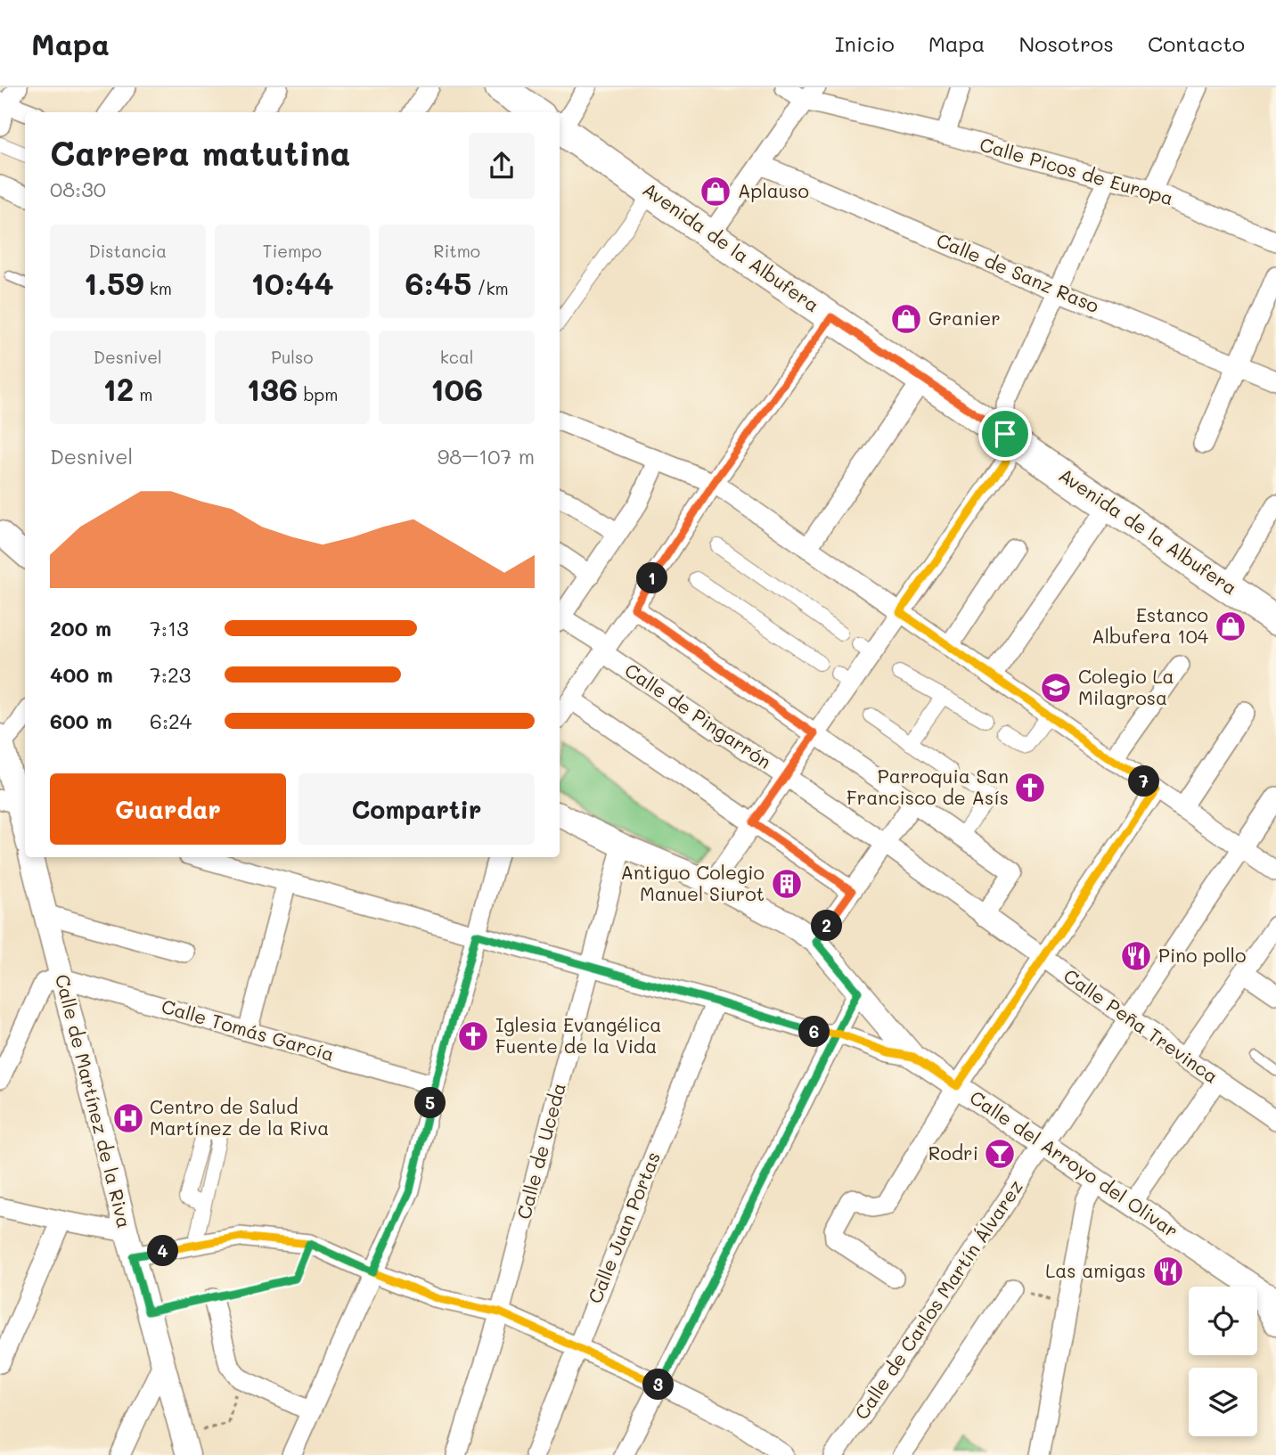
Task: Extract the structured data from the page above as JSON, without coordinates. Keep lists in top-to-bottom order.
{
  "streets": {
    "main road": ["Avenida de la Albufera"],
    "street": [
      "Calle Picos de Europa",
      "Calle de Sanz Raso",
      "Calle de Pingarrón",
      "Calle Peña Trevinca",
      "Calle Tomás García",
      "Calle de Martínez de la Riva",
      "Calle de Uceda",
      "Calle del Arroyo del Olivar",
      "Calle Juan Portas",
      "Calle de Carlos Martín Álvarez"
    ]
  },
  "crossings": [
    ["Calle de Pingarrón", "Calle Peña Trevinca"],
    ["Calle Peña Trevinca", "Calle de Carlos Martín Álvarez"],
    ["Calle Tomás García", "Calle de Martínez de la Riva"],
    ["Calle de Uceda", "Calle del Arroyo del Olivar"],
    ["Calle del Arroyo del Olivar", "Calle de Carlos Martín Álvarez"]
  ],
  "places": {
    "shop": ["Aplauso", "Granier", "Estanco Albufera 104"],
    "school or university": ["Colegio La Milagrosa"],
    "church": ["Parroquia San Francisco de Asís", "Iglesia Evangélica Fuente de la Vida"],
    "building": ["Antiguo Colegio Manuel Siurot"],
    "restaurant": ["Pino pollo", "Las amigas"],
    "hospital": ["Centro de Salud Martínez de la Riva"],
    "bar": ["Rodri"]
  },
  "page": {
    "header": "Mapa",
    "nav": [
      "Inicio",
      "Mapa",
      "Nosotros",
      "Contacto"
    ],
    "heading": ["Carrera matutina", "08:30"],
    "stats": [
      ["Distancia", "1.59 km"],
      ["Tiempo", "10:44"],
      ["Ritmo", "6:45 /km"],
      ["Desnivel", "12 m"],
      ["Pulso", "136 bpm"],
      ["kcal", "106"]
    ],
    "chart": ["Desnivel", "98–107 m"],
    "pins": [
      "1",
      "7",
      "2",
      "6",
      "5",
      "4",
      "3"
    ],
    "list": [
      {
        "name": "200 m",
        "note": "7:13"
      },
      {
        "name": "400 m",
        "note": "7:23"
      },
      {
        "name": "600 m",
        "note": "6:24"
      }
    ],
    "buttons": ["Guardar", "Compartir"]
  }
}
